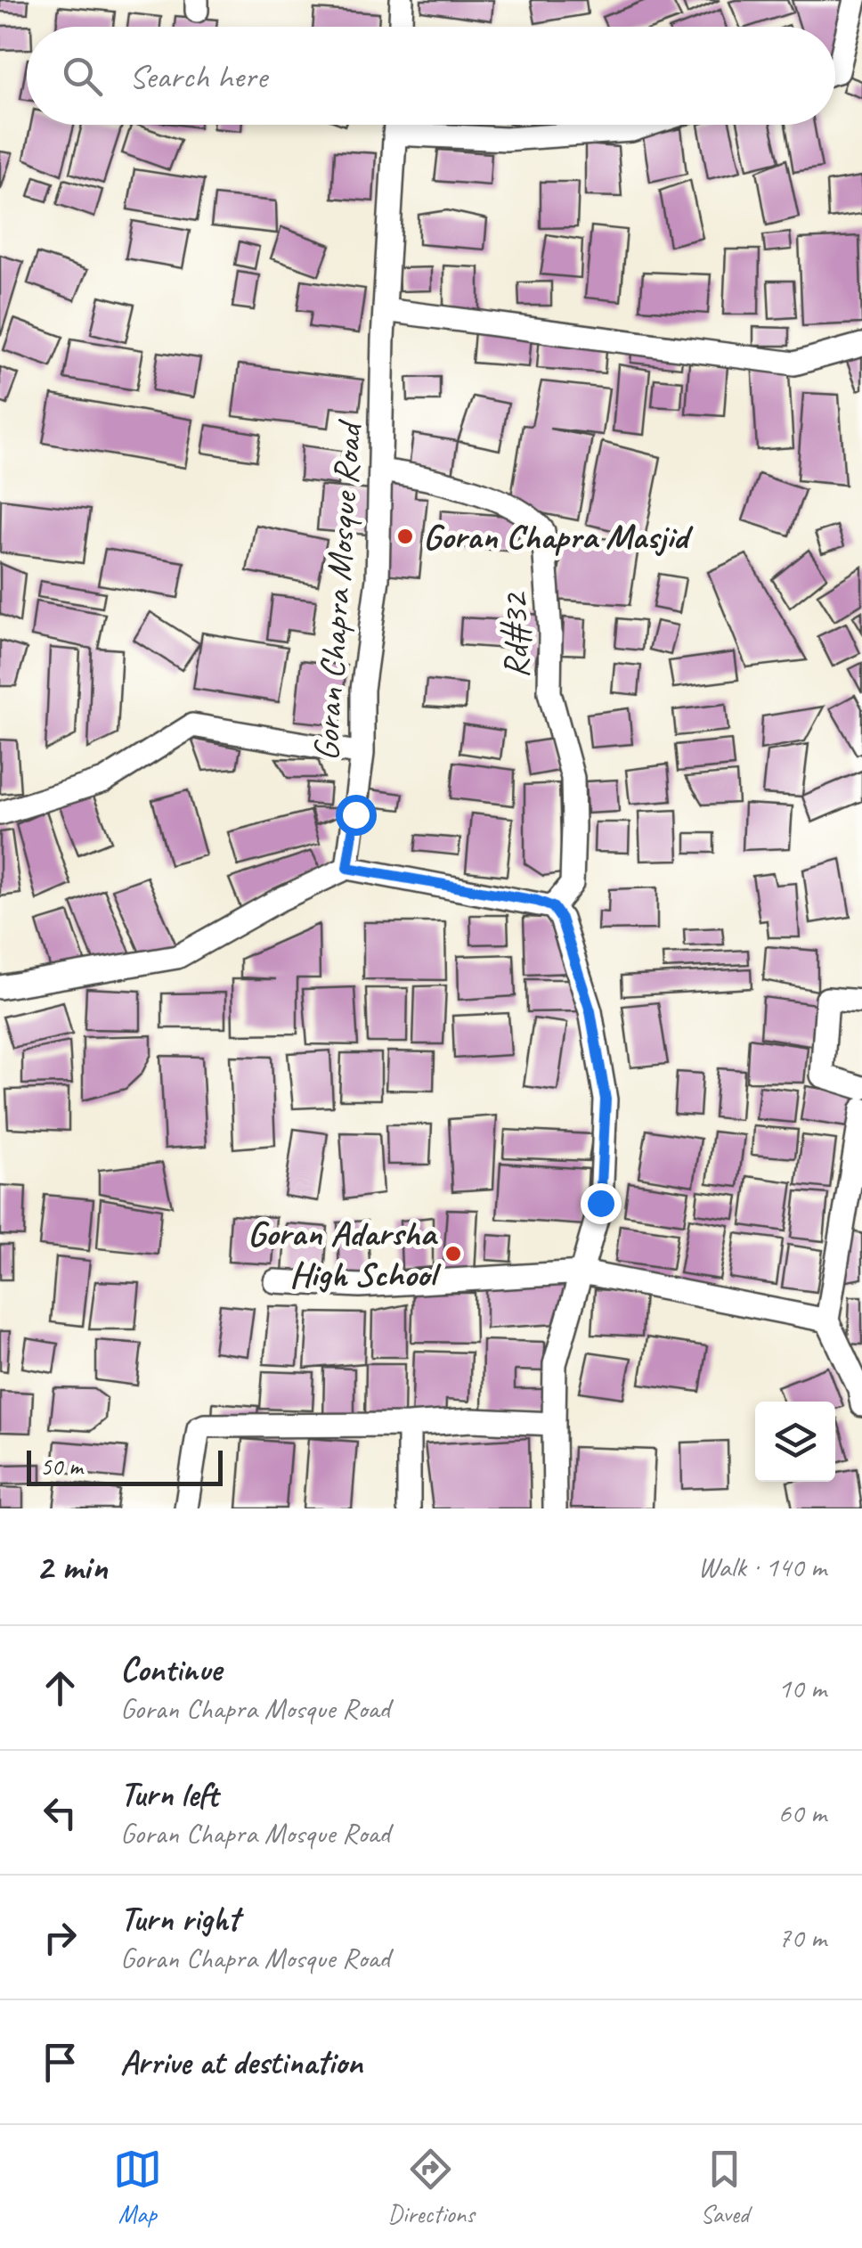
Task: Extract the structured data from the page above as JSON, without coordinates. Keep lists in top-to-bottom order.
{
  "streets": {
    "street": ["Goran Chapra Mosque Road", "Rd#32"]
  },
  "crossings": [
    ["Goran Chapra Mosque Road", "Rd#32"]
  ],
  "places": ["Goran Chapra Masjid", "Goran Adarsha High School"],
  "scale_bar": "50 m",
  "page": {
    "search": "Search here",
    "scale": "50 m",
    "heading": ["2 min", "Walk · 140 m"],
    "list": [
      ["Continue", "Goran Chapra Mosque Road", "10 m"],
      ["Turn left", "Goran Chapra Mosque Road", "60 m"],
      ["Turn right", "Goran Chapra Mosque Road", "70 m"],
      "Arrive at destination"
    ],
    "nav": ["Map", "Directions", "Saved"]
  }
}
